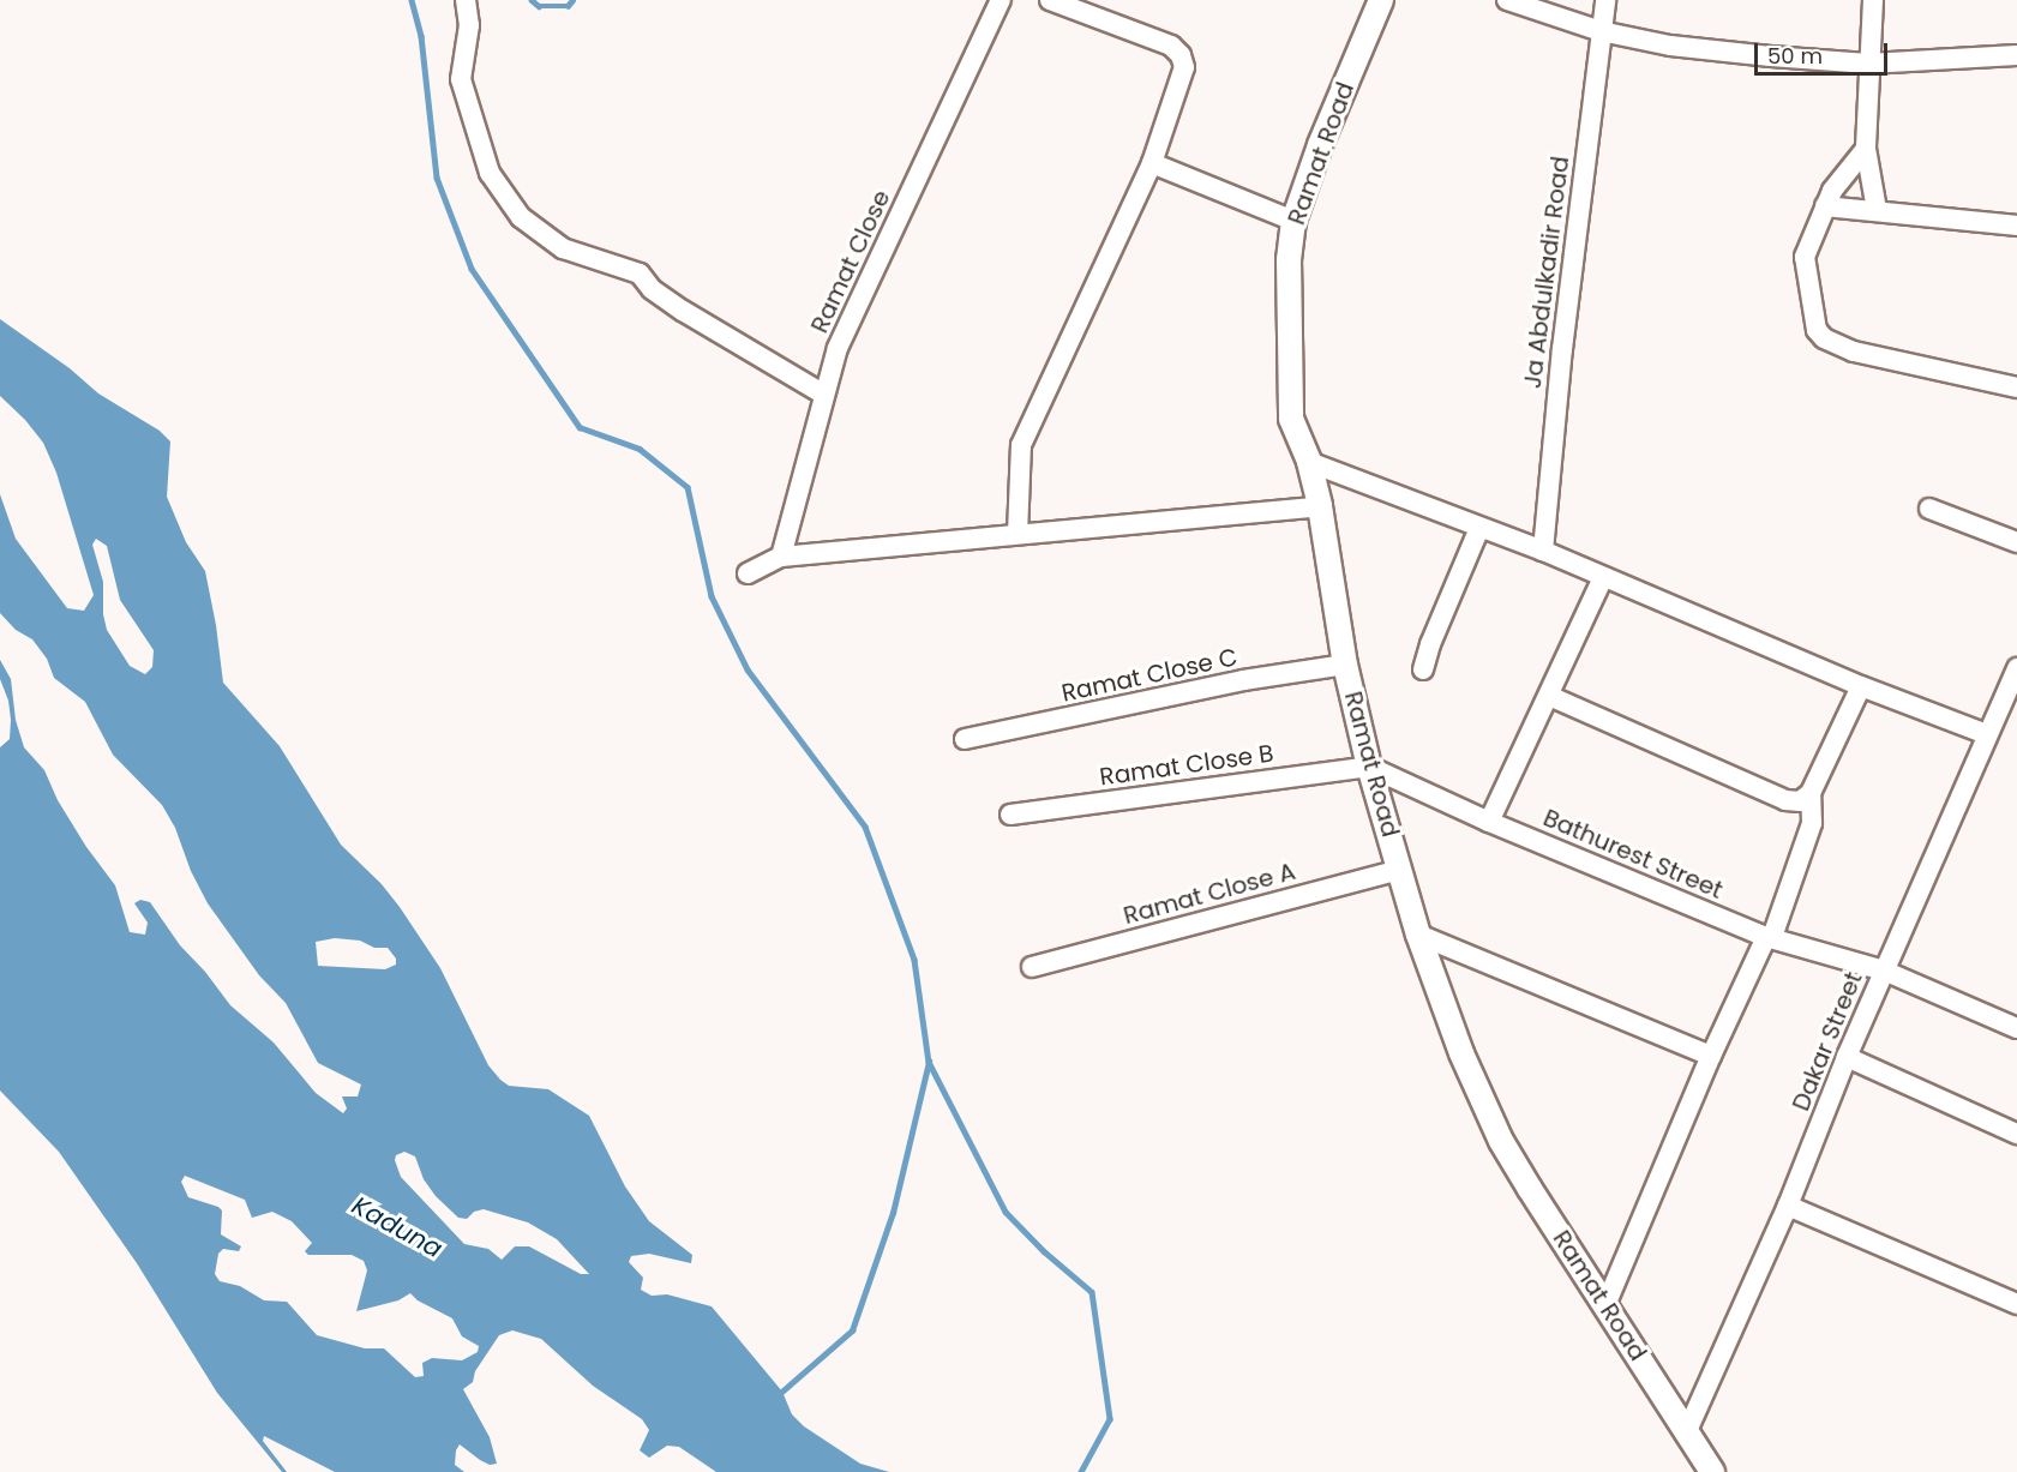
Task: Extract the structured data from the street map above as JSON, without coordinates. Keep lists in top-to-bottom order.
{
  "streets": {
    "street": [
      "Ramat Road",
      "Ramat Close",
      "Ja Abdulkadir Road",
      "Ramat Close C",
      "Ramat Close B",
      "Bathurest Street",
      "Ramat Close A",
      "Dakar Street"
    ]
  },
  "crossings": [
    ["Ramat Road", "Ramat Close C"],
    ["Ramat Road", "Ramat Close B"],
    ["Ramat Road", "Bathurest Street"],
    ["Ramat Road", "Ramat Close A"],
    ["Ramat Road", "Dakar Street"],
    ["Ramat Close B", "Bathurest Street"],
    ["Bathurest Street", "Dakar Street"]
  ],
  "water": ["Kaduna"],
  "scale_bar": "50 m"
}
